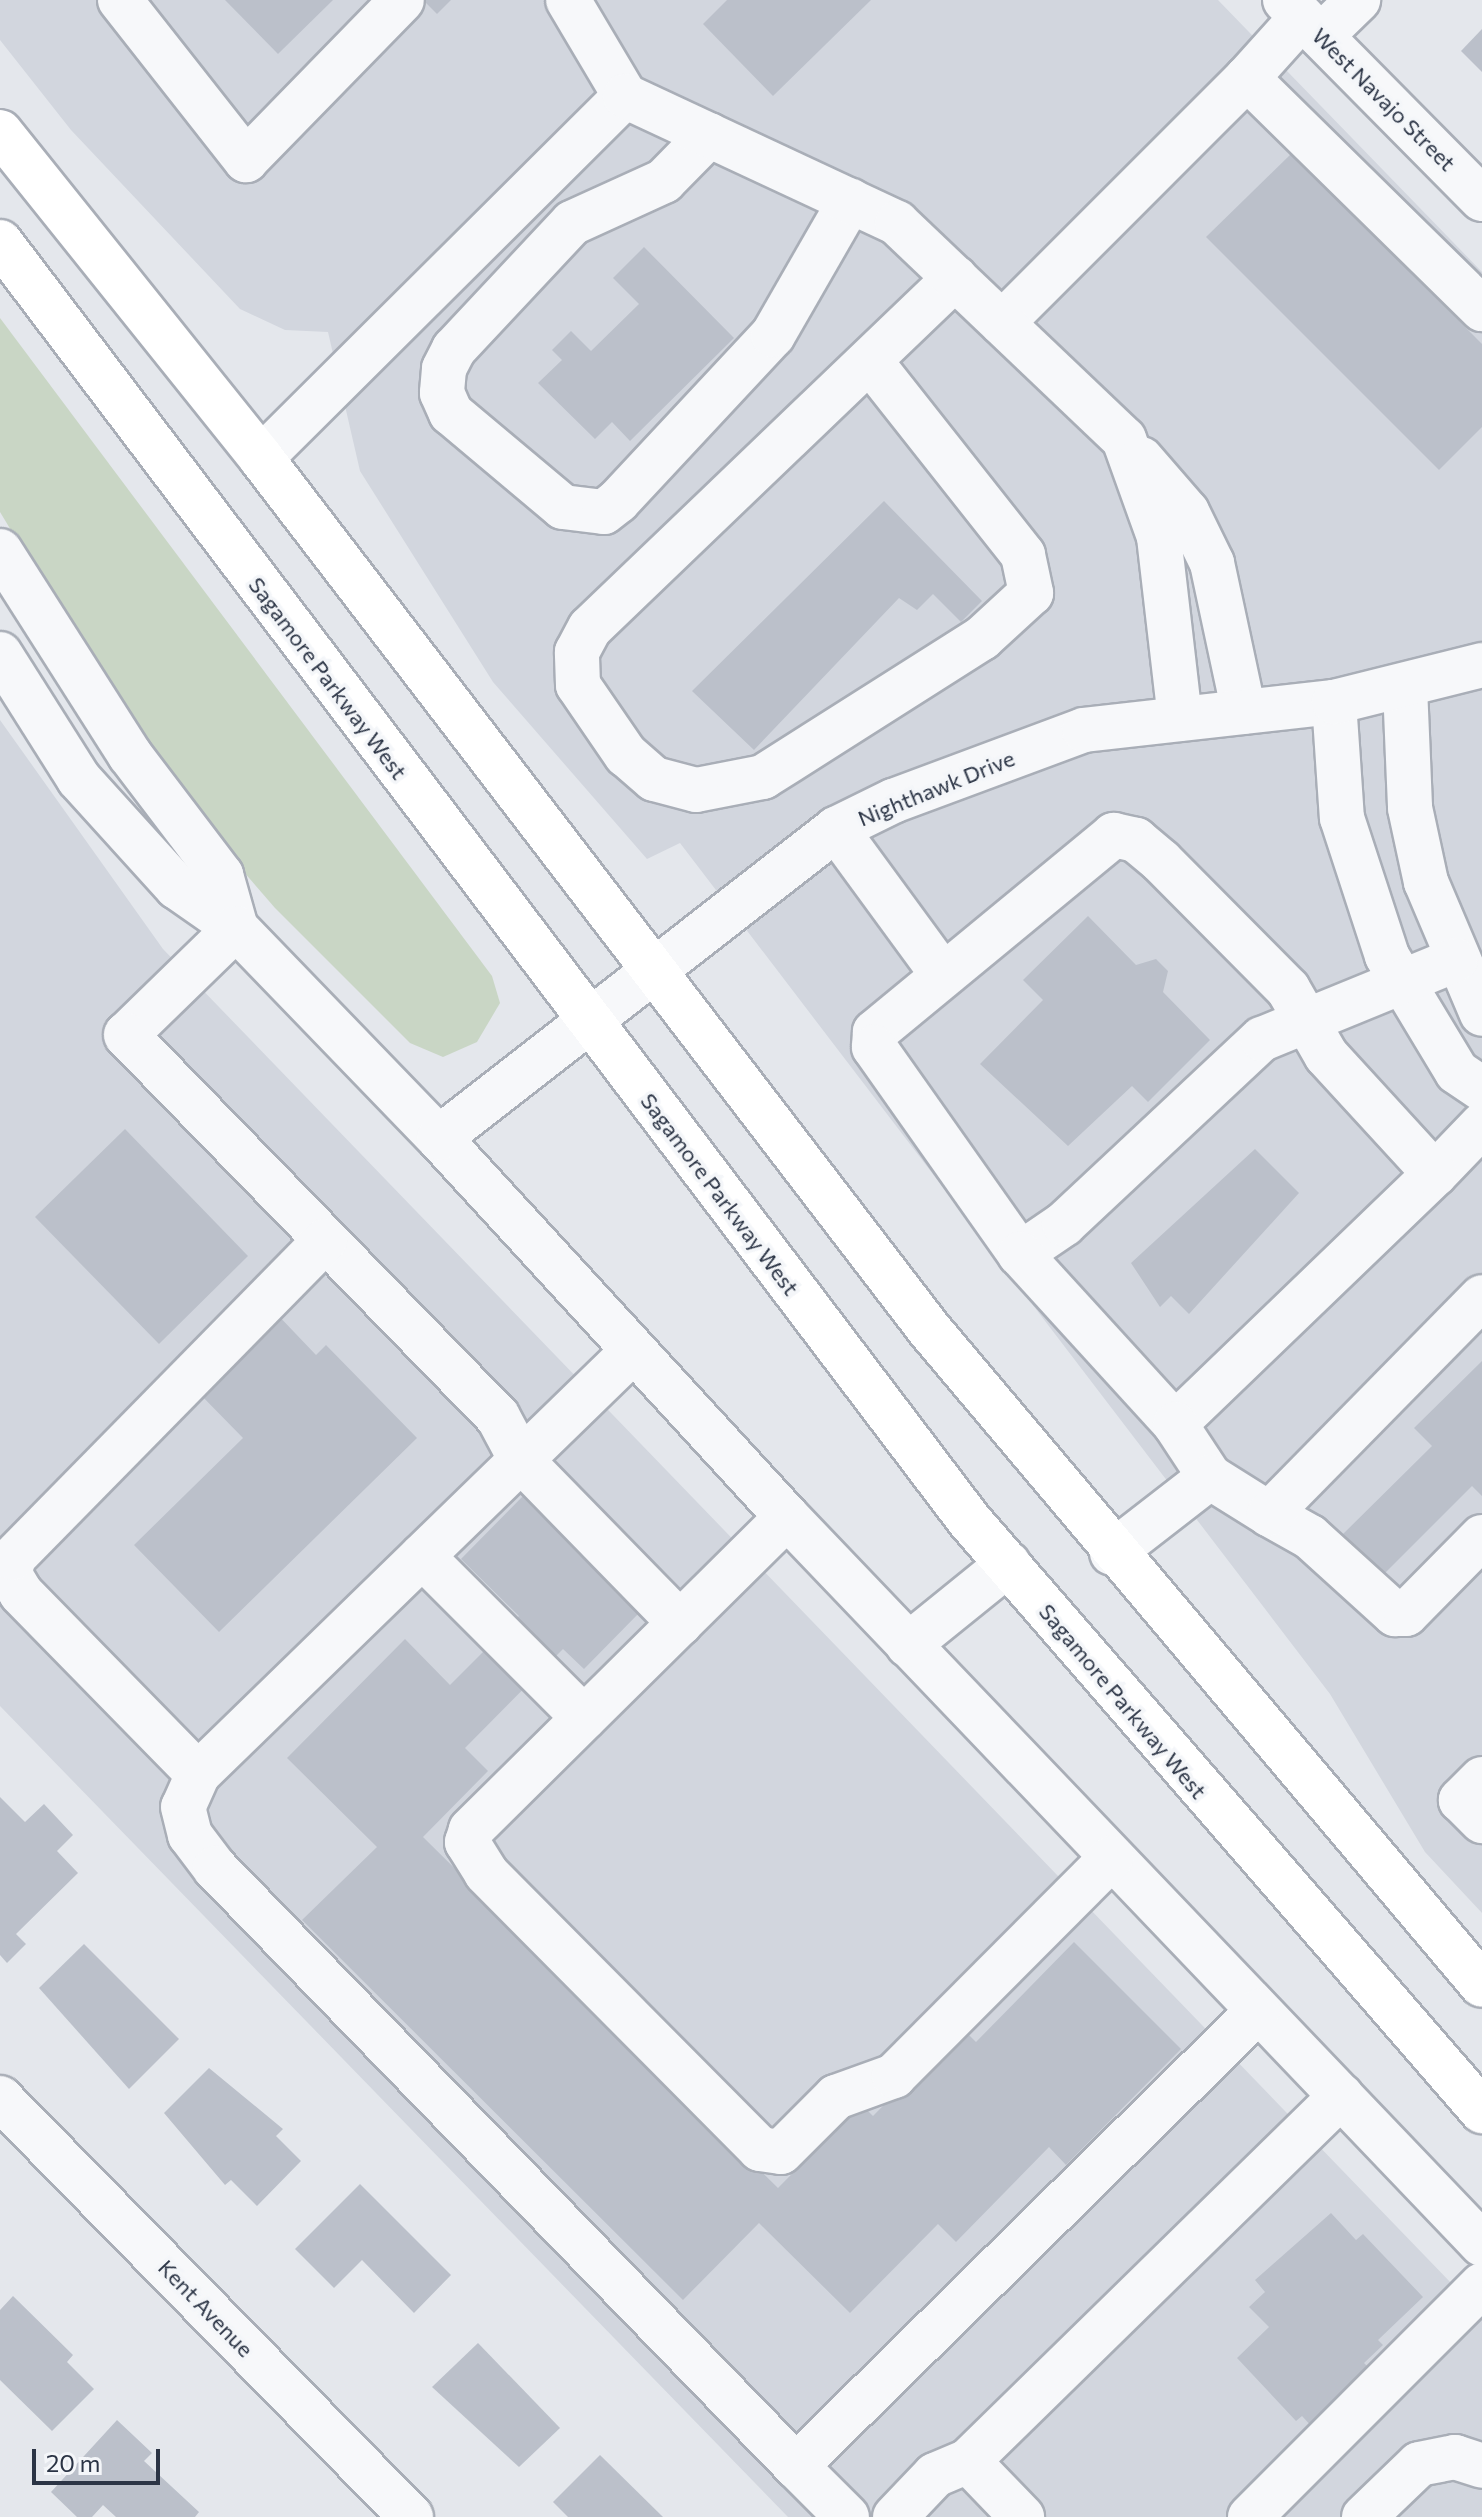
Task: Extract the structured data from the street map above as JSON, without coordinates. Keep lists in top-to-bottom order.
{
  "streets": {
    "highway": ["Sagamore Parkway West"],
    "street": ["West Navajo Street", "Nighthawk Drive", "Kent Avenue"]
  },
  "crossings": [
    ["Sagamore Parkway West", "Nighthawk Drive"]
  ],
  "scale_bar": "20 m"
}
